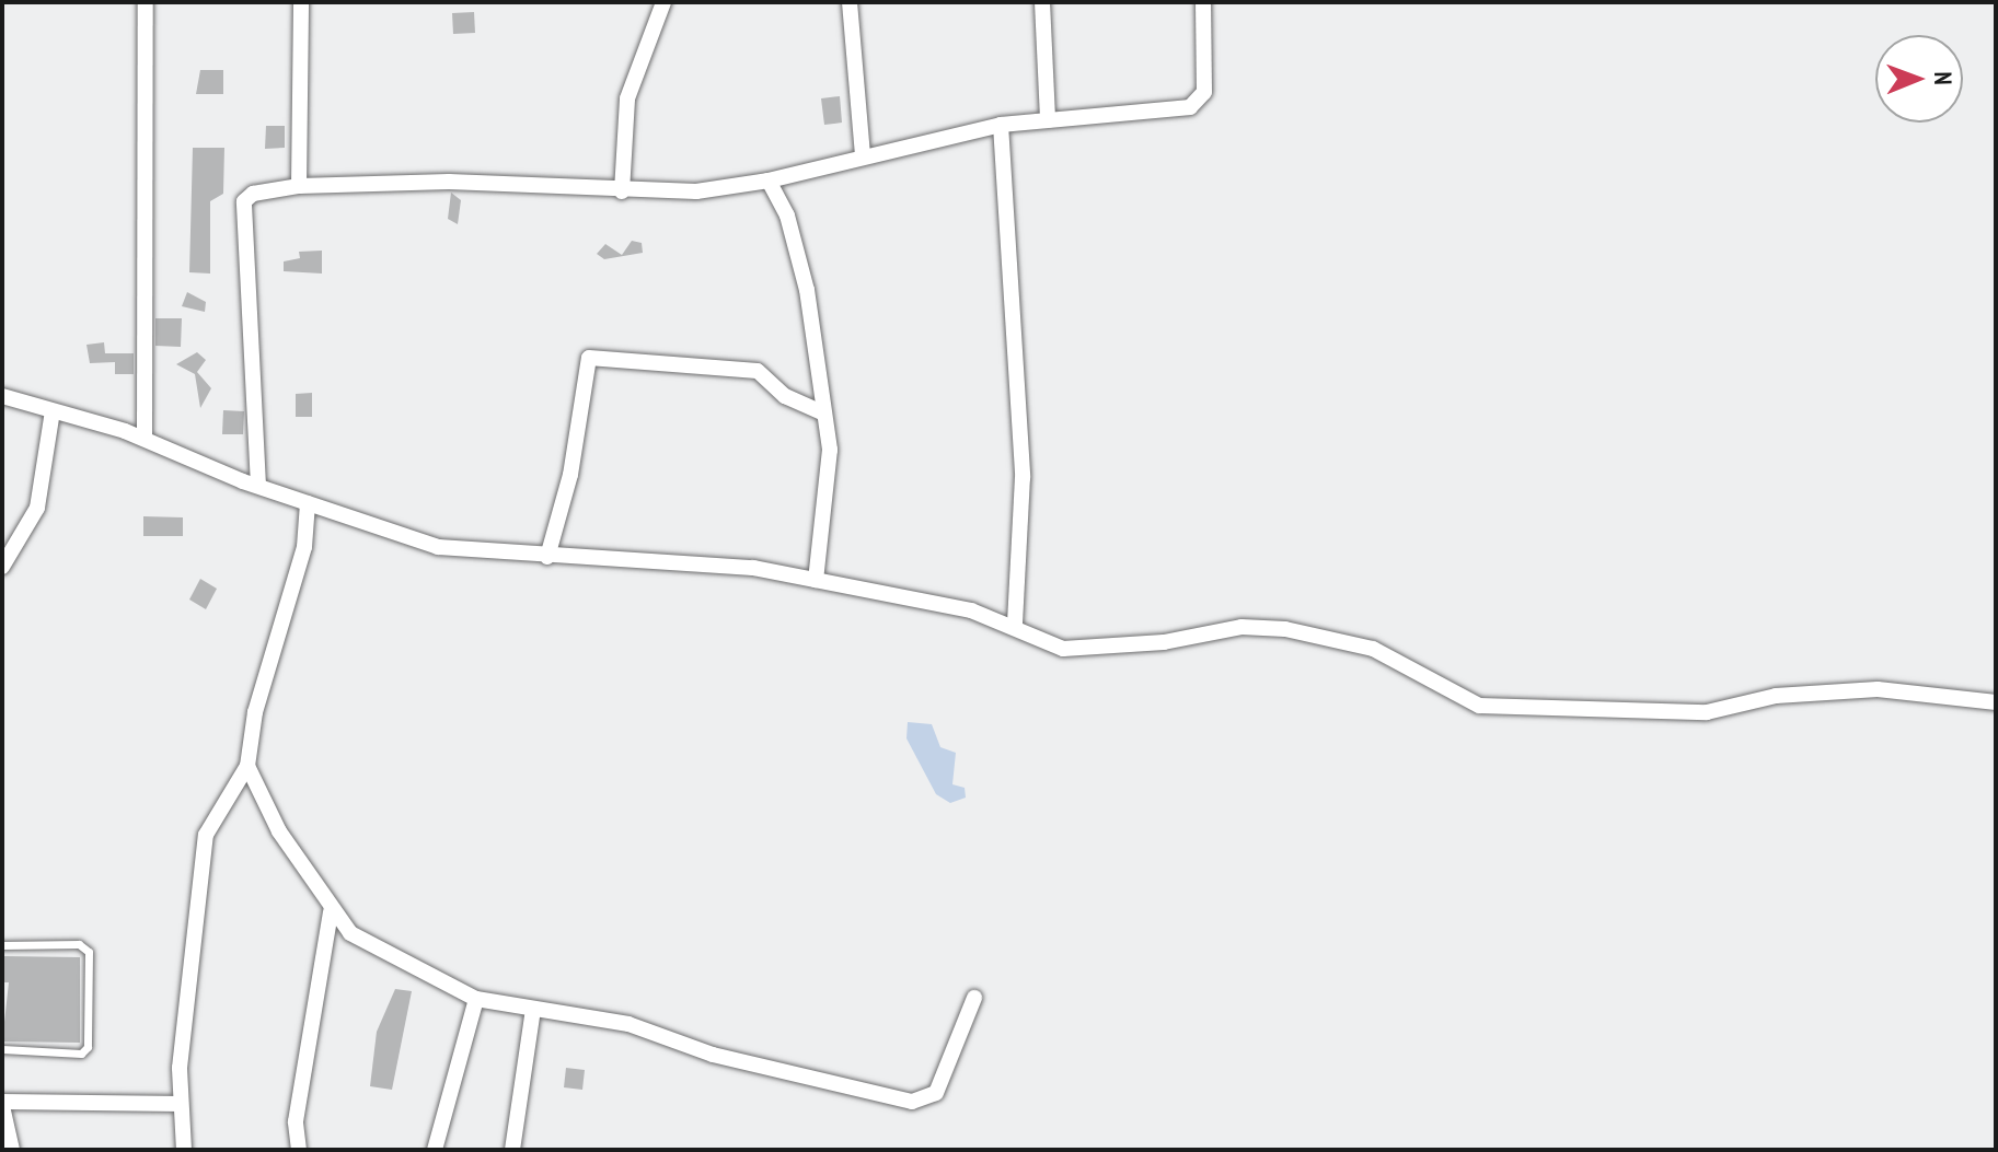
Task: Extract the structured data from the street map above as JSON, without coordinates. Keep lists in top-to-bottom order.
{
  "north": "right"
}
